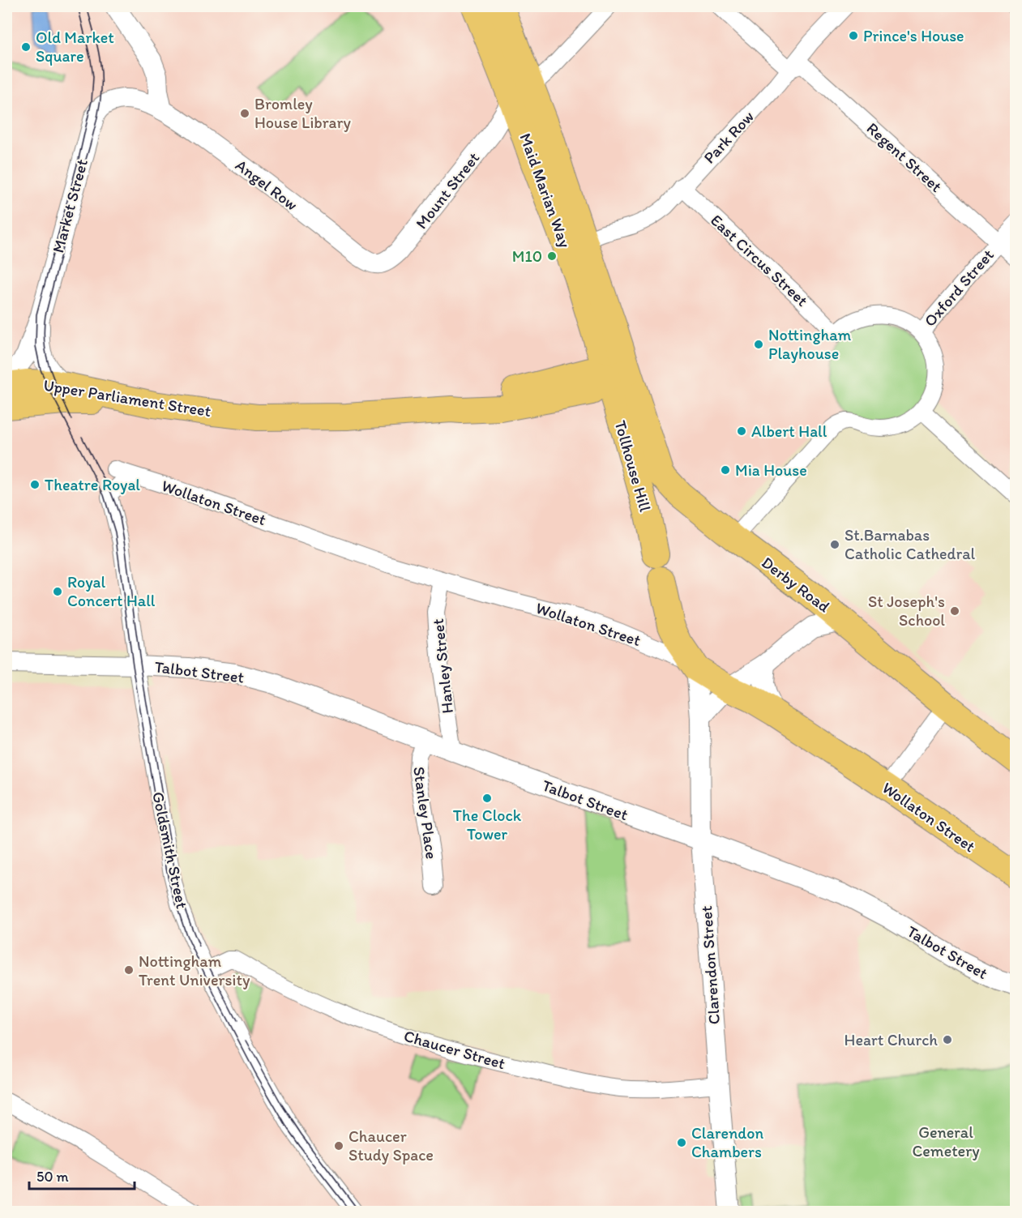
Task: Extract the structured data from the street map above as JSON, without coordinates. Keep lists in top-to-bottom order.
{
  "streets": {
    "main road": [
      "Maid Marian Way",
      "Upper Parliament Street",
      "Tollhouse Hill",
      "Wollaton Street",
      "Derby Road"
    ],
    "street": [
      "Park Row",
      "Regent Street",
      "Angel Row",
      "Mount Street",
      "Market Street",
      "East Circus Street",
      "Oxford Street",
      "Hanley Street",
      "Talbot Street",
      "Stanley Place",
      "Goldsmith Street",
      "Clarendon Street",
      "Chaucer Street"
    ]
  },
  "crossings": [
    ["Park Row", "Regent Street"],
    ["Park Row", "Maid Marian Way"],
    ["Park Row", "East Circus Street"],
    ["Regent Street", "Oxford Street"],
    ["Angel Row", "Mount Street"],
    ["Angel Row", "Market Street"],
    ["Mount Street", "Maid Marian Way"],
    ["Maid Marian Way", "Upper Parliament Street"],
    ["Maid Marian Way", "Tollhouse Hill"],
    ["Maid Marian Way", "Derby Road"],
    ["Market Street", "Upper Parliament Street"],
    ["East Circus Street", "Oxford Street"],
    ["Upper Parliament Street", "Tollhouse Hill"],
    ["Upper Parliament Street", "Derby Road"],
    ["Tollhouse Hill", "Derby Road"],
    ["Wollaton Street", "Hanley Street"],
    ["Wollaton Street", "Goldsmith Street"],
    ["Wollaton Street", "Clarendon Street"],
    ["Hanley Street", "Talbot Street"],
    ["Talbot Street", "Stanley Place"],
    ["Talbot Street", "Goldsmith Street"],
    ["Talbot Street", "Clarendon Street"],
    ["Goldsmith Street", "Chaucer Street"],
    ["Clarendon Street", "Chaucer Street"]
  ],
  "parks": ["General Cemetery"],
  "places": [
    "Prince's House",
    "Old Market Square",
    "Bromley House Library",
    "M10",
    "Nottingham Playhouse",
    "Albert Hall",
    "Mia House",
    "Theatre Royal",
    "St.Barnabas Catholic Cathedral",
    "Royal Concert Hall",
    "St Joseph's School",
    "The Clock Tower",
    "Nottingham Trent University",
    "Heart Church",
    "Clarendon Chambers",
    "Chaucer Study Space"
  ],
  "scale_bar": "50 m"
}
